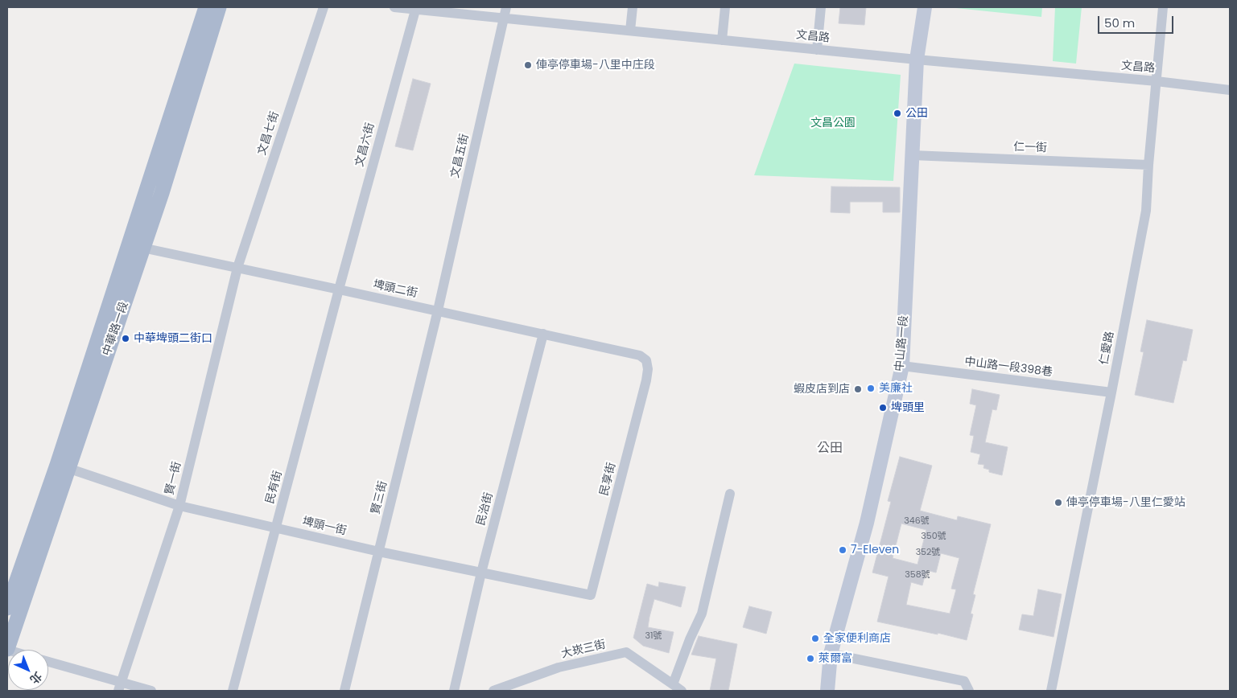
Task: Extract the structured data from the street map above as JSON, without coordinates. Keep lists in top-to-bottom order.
{
  "streets": {
    "main road": ["中華路一段", "中山路一段"],
    "street": [
      "文昌路",
      "文昌七街",
      "文昌六街",
      "仁一街",
      "文昌五街",
      "埤頭二街",
      "仁愛路",
      "中山路一段398巷",
      "賢一街",
      "民享街",
      "民有街",
      "賢三街",
      "民治街",
      "埤頭一街",
      "大崁三街"
    ]
  },
  "crossings": [
    ["文昌路", "文昌六街"],
    ["文昌路", "文昌五街"],
    ["文昌路", "中山路一段"],
    ["文昌路", "仁愛路"],
    ["文昌七街", "埤頭二街"],
    ["文昌七街", "賢一街"],
    ["文昌六街", "埤頭二街"],
    ["文昌六街", "民有街"],
    ["仁一街", "中山路一段"],
    ["仁一街", "仁愛路"],
    ["文昌五街", "埤頭二街"],
    ["文昌五街", "賢三街"],
    ["埤頭二街", "中華路一段"],
    ["埤頭二街", "賢一街"],
    ["埤頭二街", "民享街"],
    ["埤頭二街", "民有街"],
    ["埤頭二街", "賢三街"],
    ["埤頭二街", "民治街"],
    ["中華路一段", "埤頭一街"],
    ["中山路一段", "中山路一段398巷"],
    ["仁愛路", "中山路一段398巷"],
    ["賢一街", "埤頭一街"],
    ["民享街", "埤頭一街"],
    ["民有街", "埤頭一街"],
    ["賢三街", "埤頭一街"],
    ["民治街", "埤頭一街"]
  ],
  "districts": ["公田"],
  "parks": ["文昌公園"],
  "places": [
    "俥亭停車場-八里中庄段",
    "公田",
    "中華埤頭二街口",
    "美廉社",
    "蝦皮店到店",
    "埤頭里",
    "俥亭停車場-八里仁愛站",
    "7-Eleven",
    "全家便利商店",
    "萊爾富"
  ],
  "house_numbers": [
    "346號",
    "350號",
    "352號",
    "358號",
    "31號"
  ],
  "scale_bar": "50 m",
  "north": "bottom right"
}
